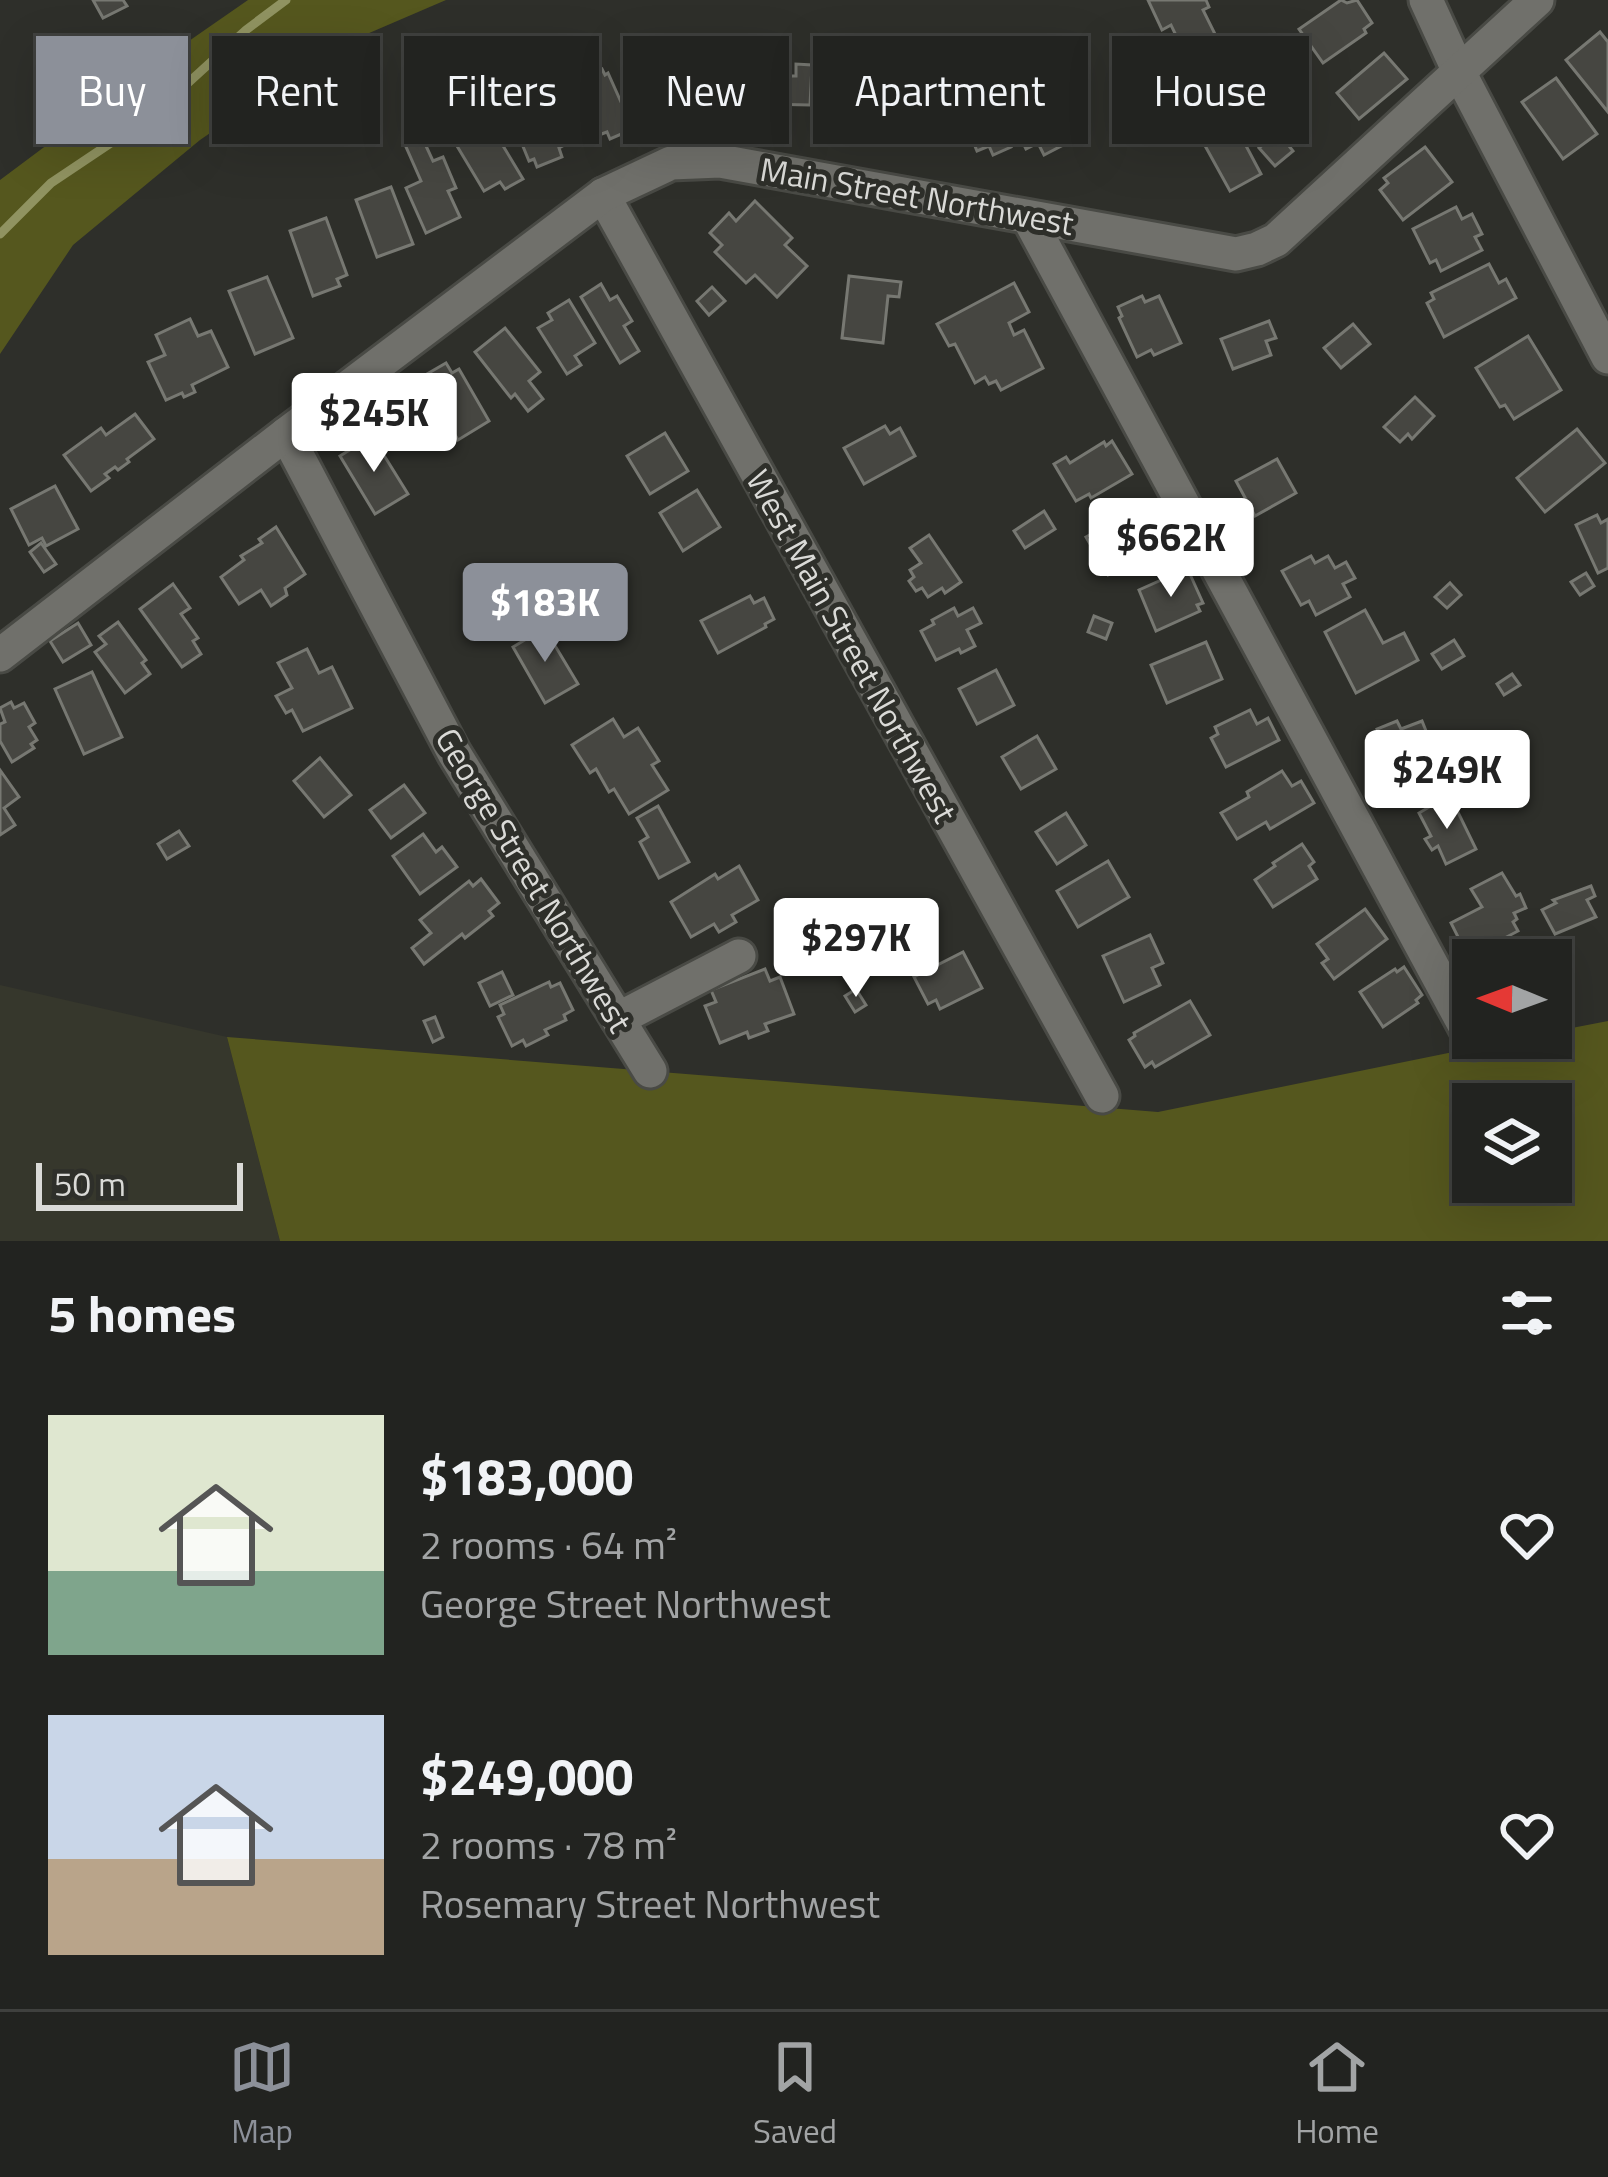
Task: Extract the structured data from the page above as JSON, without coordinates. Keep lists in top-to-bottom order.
{
  "streets": {
    "street": ["Main Street Northwest", "West Main Street Northwest", "George Street Northwest"]
  },
  "crossings": [
    ["Main Street Northwest", "West Main Street Northwest"],
    ["Main Street Northwest", "George Street Northwest"]
  ],
  "scale_bar": "50 m",
  "north": "left",
  "page": {
    "chip": [
      "Buy",
      "Rent",
      "Filters",
      "New",
      "Apartment",
      "House"
    ],
    "price": [
      "$245K",
      "$662K",
      "$183K",
      "$249K",
      "$297K"
    ],
    "scale": "50 m",
    "heading": "5 homes",
    "list": [
      {
        "name": "$183,000",
        "note": "2 rooms · 64 m² · George Street Northwest"
      },
      {
        "name": "$249,000",
        "note": "2 rooms · 78 m² · Rosemary Street Northwest"
      }
    ],
    "tabs": ["Map", "Saved", "Home"]
  }
}
